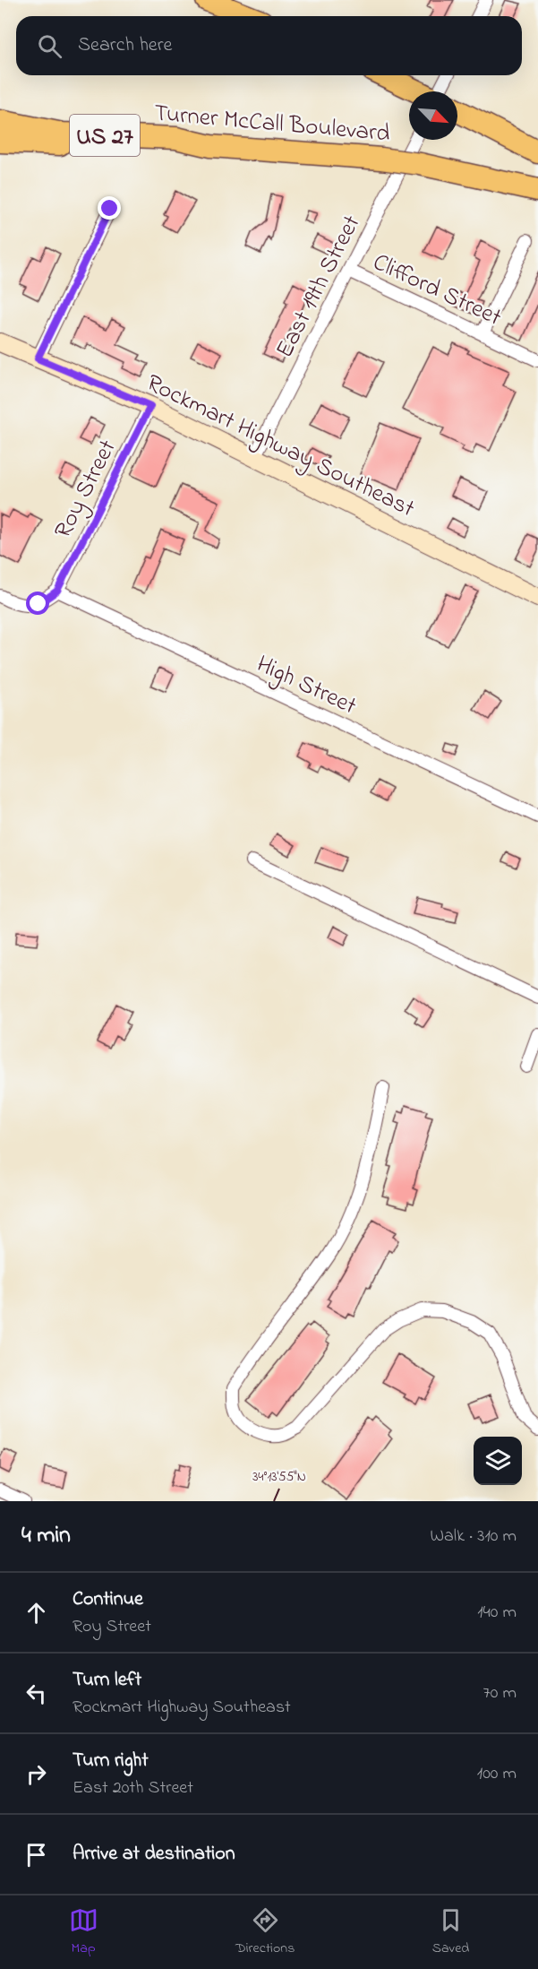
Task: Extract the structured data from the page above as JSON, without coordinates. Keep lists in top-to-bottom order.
{
  "streets": {
    "highway": ["Turner McCall Boulevard", "US 27"],
    "main road": ["Rockmart Highway Southeast"],
    "street": [
      "East 19th Street",
      "Clifford Street",
      "Roy Street",
      "High Street"
    ]
  },
  "crossings": [
    ["East 19th Street", "Clifford Street"],
    ["East 19th Street", "Rockmart Highway Southeast"],
    ["Rockmart Highway Southeast", "Roy Street"],
    ["Roy Street", "High Street"]
  ],
  "north": "bottom right",
  "page": {
    "search": "Search here",
    "heading": ["4 min", "Walk · 310 m"],
    "list": [
      ["Continue", "Roy Street", "140 m"],
      ["Turn left", "Rockmart Highway Southeast", "70 m"],
      ["Turn right", "East 20th Street", "100 m"],
      "Arrive at destination"
    ],
    "nav": ["Map", "Directions", "Saved"]
  },
  "coordinates": ["34°13'55\"N"]
}
